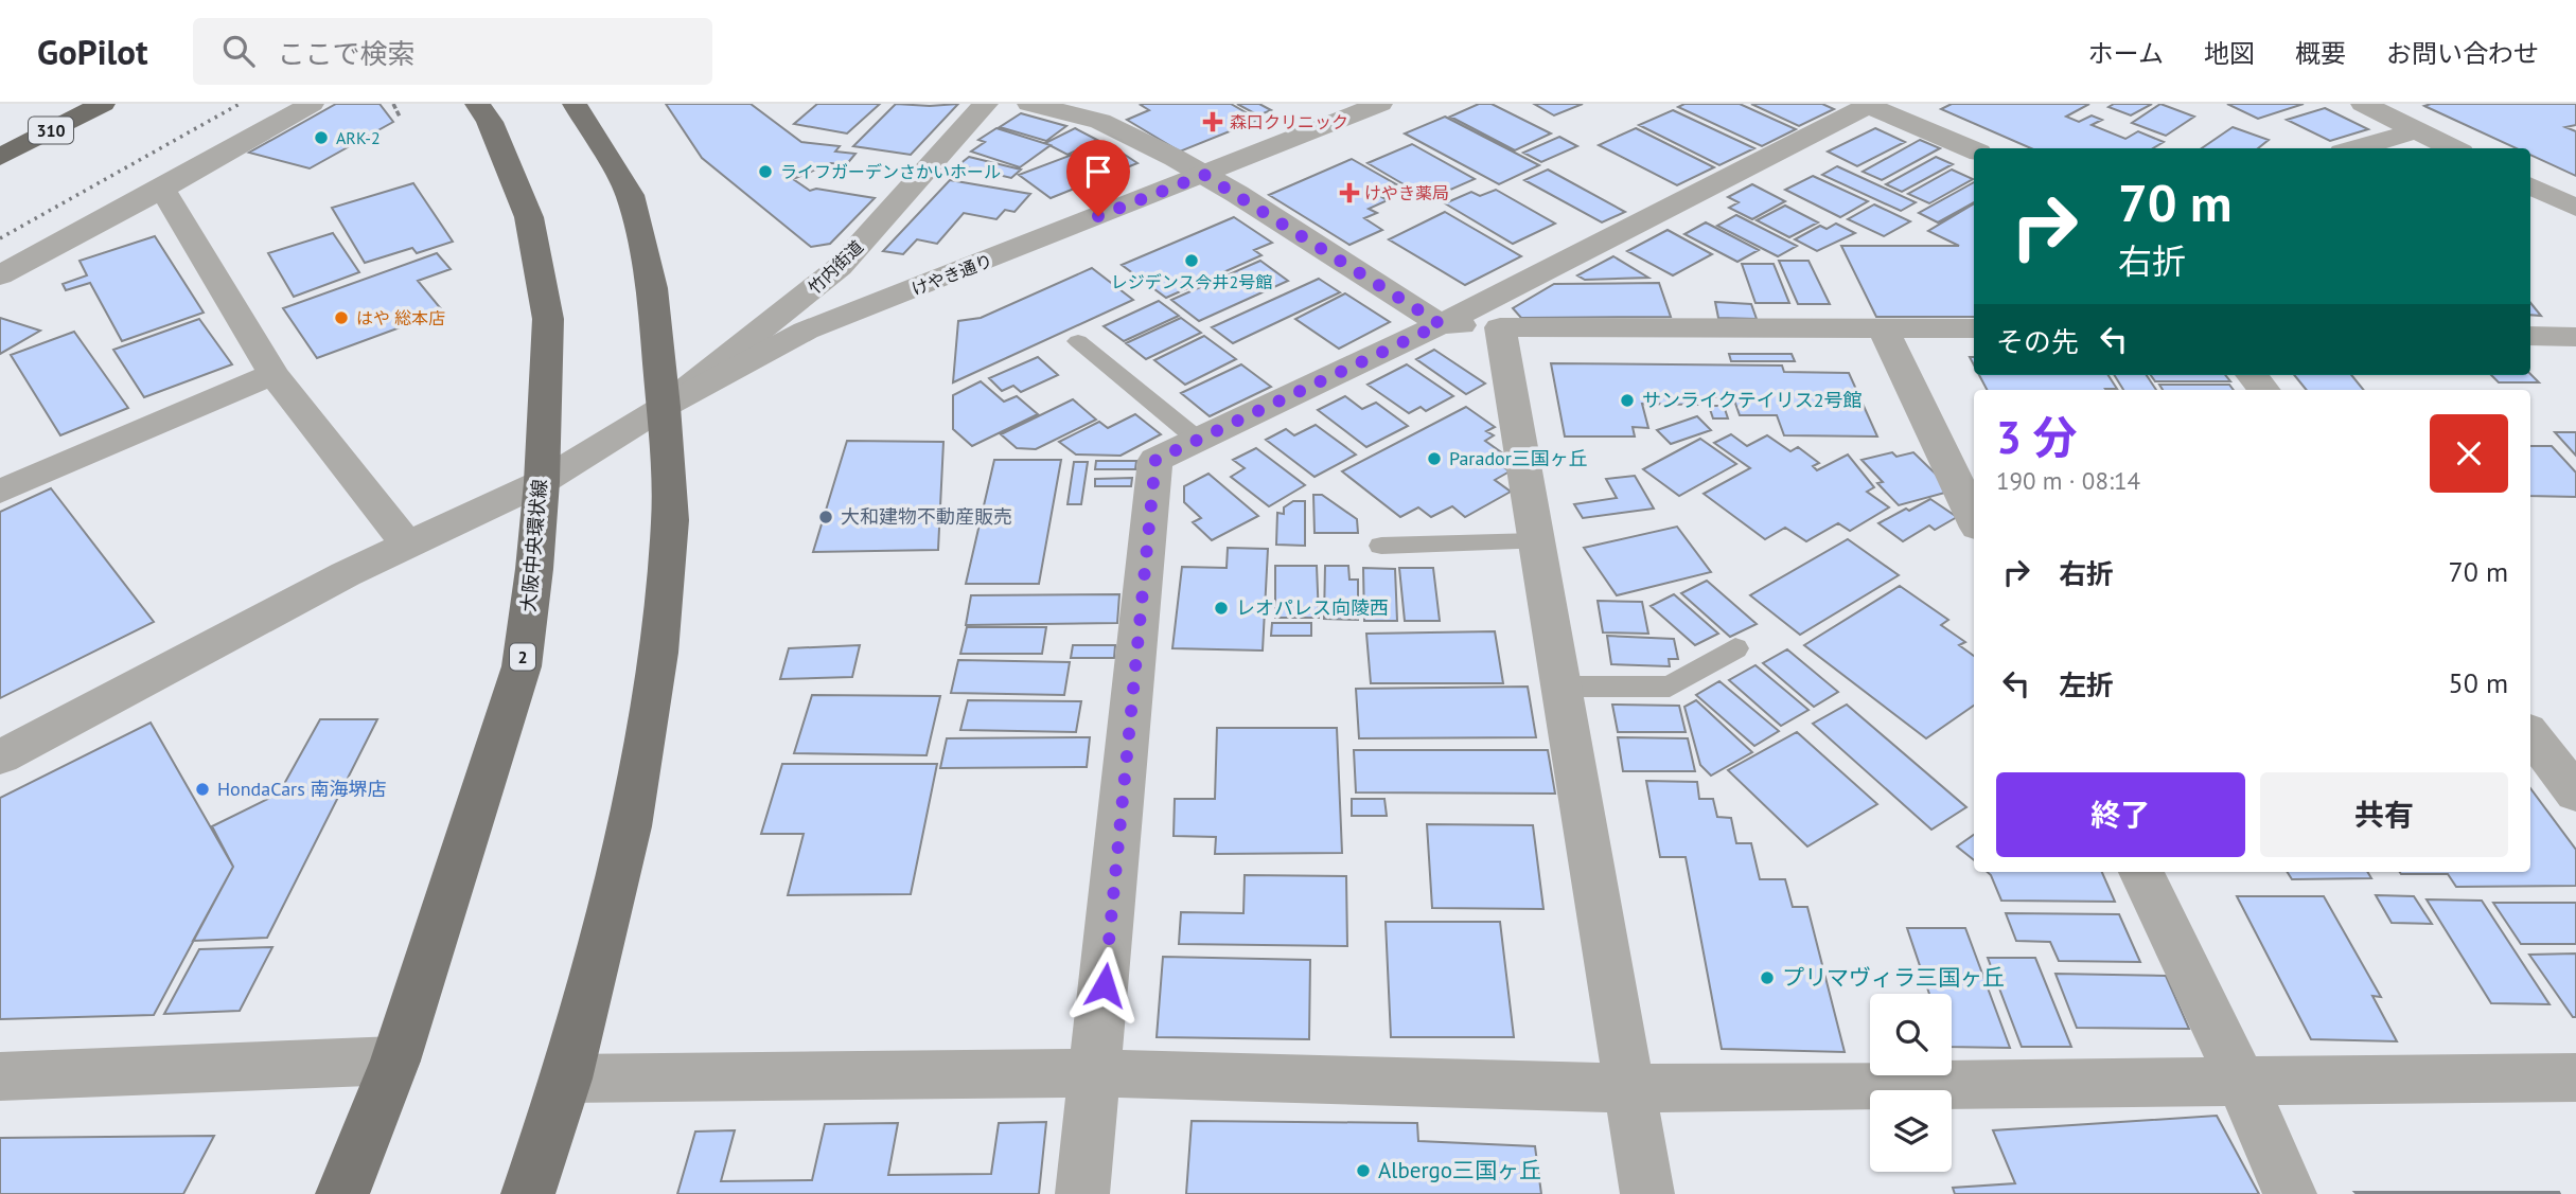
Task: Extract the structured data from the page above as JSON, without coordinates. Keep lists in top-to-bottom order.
{
  "streets": {
    "highway": ["310"],
    "main road": ["大阪中央環状線", "2"],
    "street": ["竹内街道", "けやき通り"]
  },
  "crossings": [
    ["竹内街道", "けやき通り"],
    ["けやき通り", "大阪中央環状線"]
  ],
  "places": {
    "health": ["森口クリニック", "けやき薬局"],
    "other": [
      "ARK-2",
      "ライフガーデンさかいホール",
      "レジデンス今井2号館",
      "はや 総本店",
      "サンライクテイリス2号館",
      "Parador三国ヶ丘",
      "大和建物不動産販売",
      "レオパレス向陵西",
      "HondaCars 南海堺店",
      "プリマヴィラ三国ヶ丘",
      "Albergo三国ヶ丘"
    ]
  },
  "page": {
    "header": "GoPilot",
    "search": "ここで検索",
    "nav": [
      "ホーム",
      "地図",
      "概要",
      "お問い合わせ"
    ],
    "turn": ["70 m", "右折"],
    "then": "その先",
    "heading": ["3 分", "190 m · 08:14"],
    "list": [
      {
        "name": "右折",
        "value": "70 m"
      },
      {
        "name": "左折",
        "value": "50 m"
      }
    ],
    "buttons": ["終了", "共有"]
  }
}
